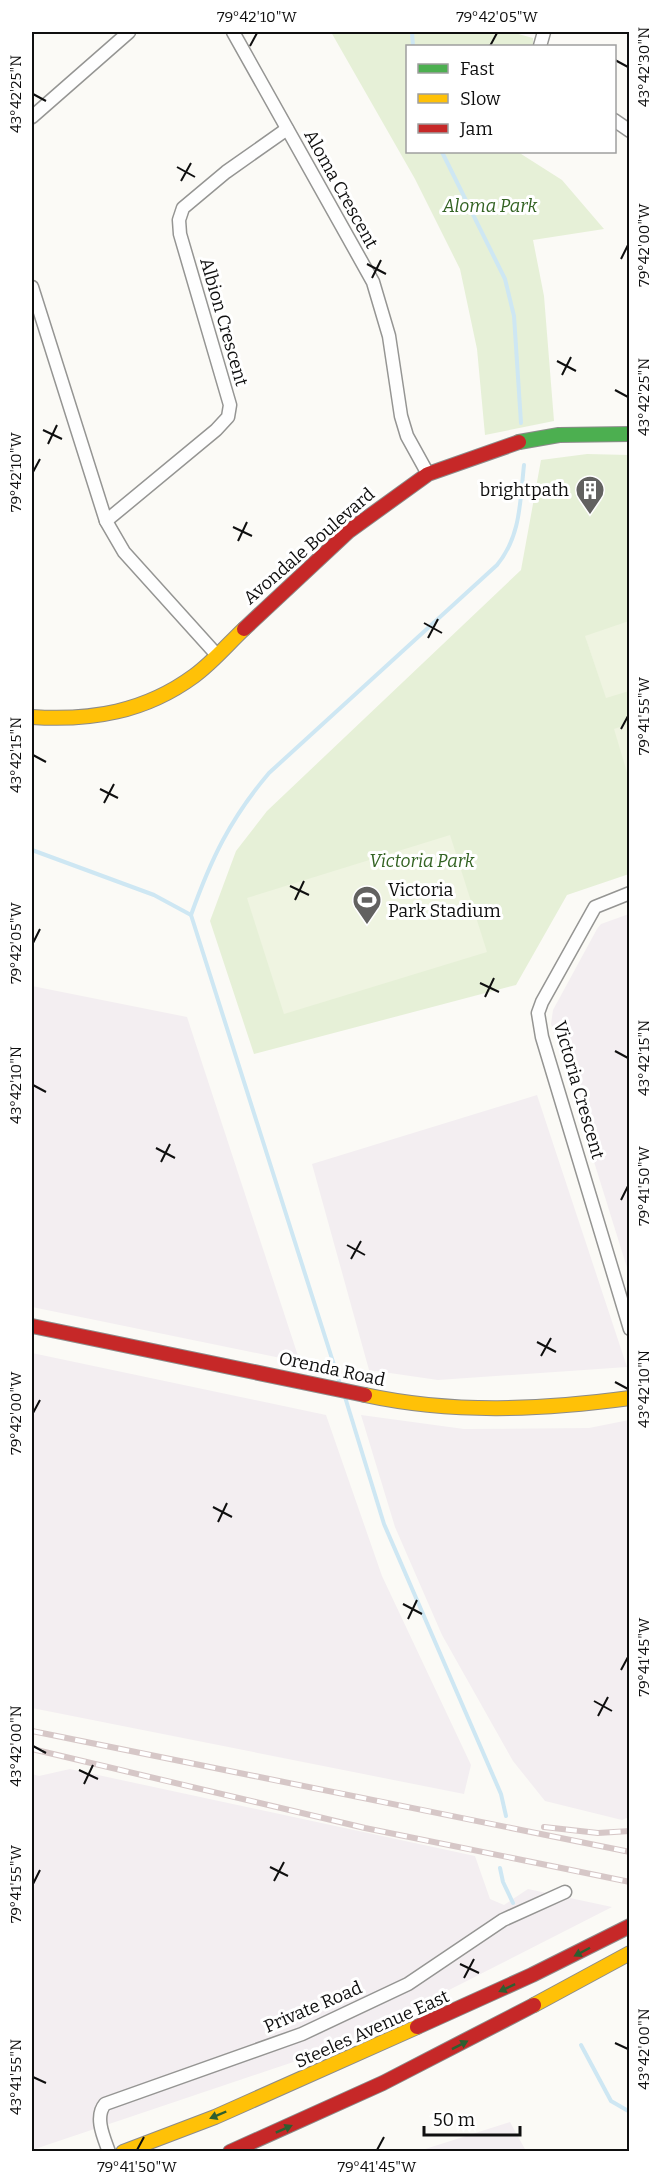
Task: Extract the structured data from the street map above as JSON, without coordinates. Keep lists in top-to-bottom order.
{
  "streets": {
    "street": [
      "Aloma Crescent",
      "Albion Crescent",
      "Avondale Boulevard",
      "Victoria Crescent",
      "Orenda Road",
      "Private Road",
      "Steeles Avenue East"
    ]
  },
  "crossings": [
    ["Aloma Crescent", "Albion Crescent"],
    ["Aloma Crescent", "Avondale Boulevard"]
  ],
  "parks": ["Aloma Park", "Victoria Park"],
  "places": {
    "building": ["brightpath"],
    "sports": ["Victoria Park Stadium"]
  },
  "legend": ["Fast", "Slow", "Jam"],
  "scale_bar": "50 m",
  "coordinates": [
    "79°42'10\"W",
    "79°42'05\"W",
    "43°42'30\"N",
    "43°42'25\"N",
    "79°42'00\"W",
    "79°41'55\"W",
    "43°42'15\"N",
    "43°42'10\"N",
    "79°41'50\"W",
    "79°41'45\"W",
    "43°42'00\"N",
    "43°41'55\"N"
  ]
}
